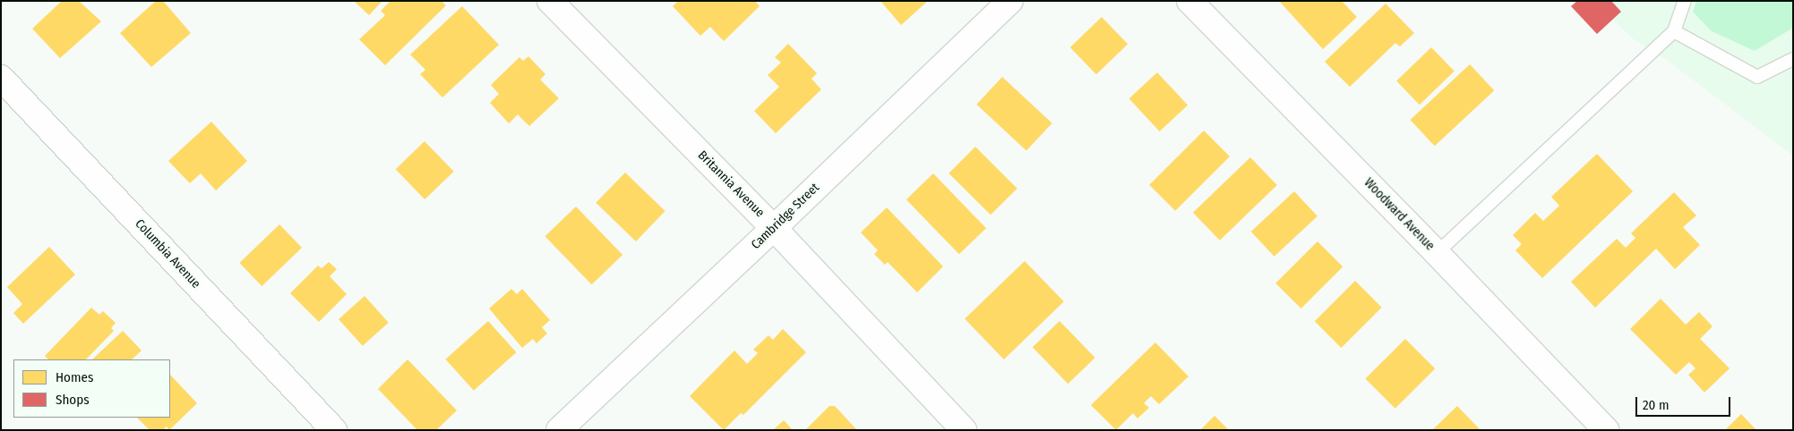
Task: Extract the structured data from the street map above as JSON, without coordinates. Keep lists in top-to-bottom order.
{
  "streets": {
    "street": [
      "Britannia Avenue",
      "Woodward Avenue",
      "Cambridge Street",
      "Columbia Avenue"
    ]
  },
  "crossings": [
    ["Britannia Avenue", "Cambridge Street"]
  ],
  "legend": ["Homes", "Shops"],
  "scale_bar": "20 m"
}
